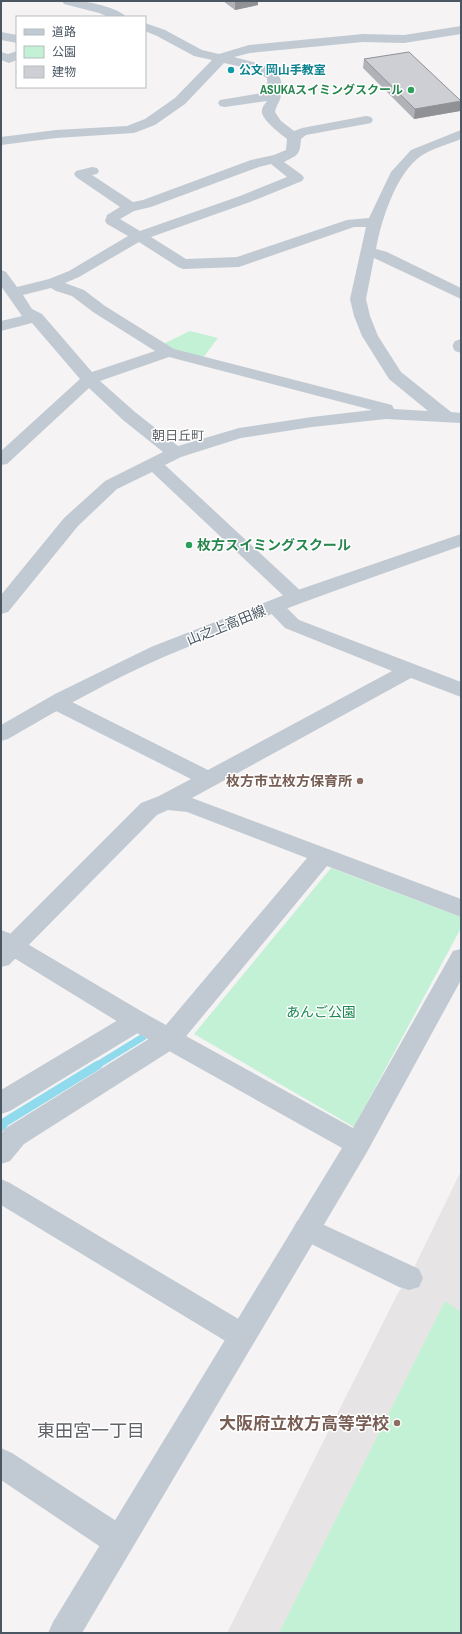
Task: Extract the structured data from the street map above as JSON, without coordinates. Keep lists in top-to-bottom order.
{
  "streets": {
    "street": ["山之上高田線"]
  },
  "districts": ["朝日丘町", "東田宮一丁目"],
  "parks": ["あんご公園"],
  "places": [
    "公文 岡山手教室",
    "ASUKAスイミングスクール",
    "枚方スイミングスクール",
    "枚方市立枚方保育所",
    "大阪府立枚方高等学校"
  ],
  "legend": ["道路", "公園", "建物"]
}
